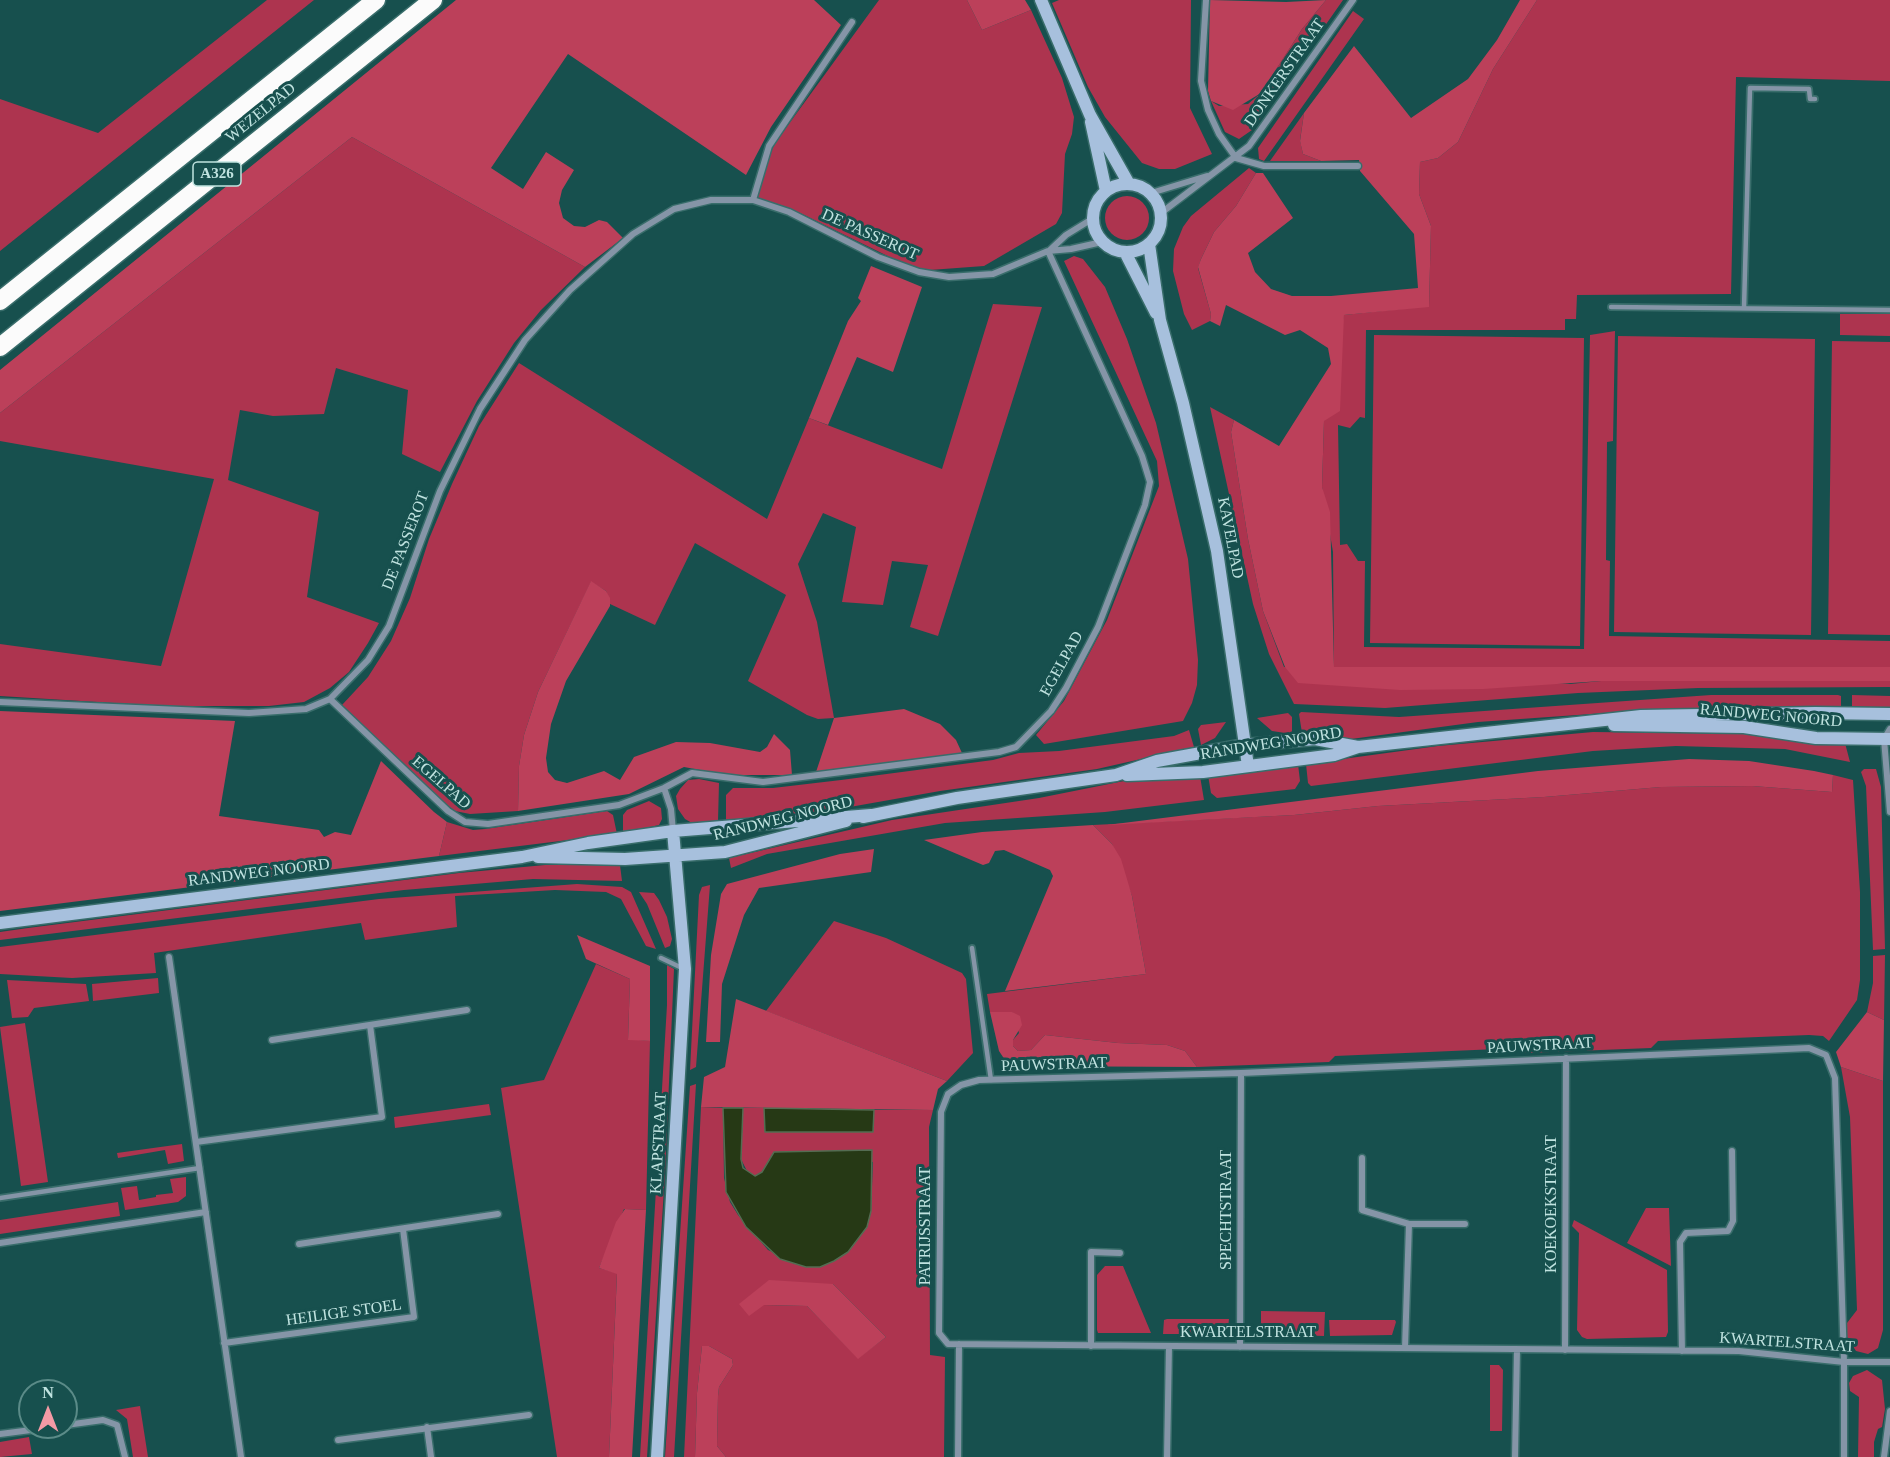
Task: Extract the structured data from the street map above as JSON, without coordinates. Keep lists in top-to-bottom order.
{
  "streets": {
    "highway": ["WEZELPAD", "A326"],
    "main road": ["KAVELPAD", "RANDWEG NOORD", "KLAPSTRAAT"],
    "street": [
      "DONKERSTRAAT",
      "DE PASSEROT",
      "EGELPAD",
      "PAUWSTRAAT",
      "KOEKOEKSTRAAT",
      "SPECHTSTRAAT",
      "PATRIJSSTRAAT",
      "HEILIGE STOEL",
      "KWARTELSTRAAT"
    ]
  },
  "crossings": [
    ["DONKERSTRAAT", "DE PASSEROT"],
    ["DONKERSTRAAT", "KAVELPAD"],
    ["DE PASSEROT", "KAVELPAD"],
    ["DE PASSEROT", "EGELPAD"],
    ["KAVELPAD", "RANDWEG NOORD"],
    ["RANDWEG NOORD", "KLAPSTRAAT"],
    ["PAUWSTRAAT", "KOEKOEKSTRAAT"],
    ["PAUWSTRAAT", "SPECHTSTRAAT"],
    ["PAUWSTRAAT", "PATRIJSSTRAAT"],
    ["PAUWSTRAAT", "KWARTELSTRAAT"],
    ["KOEKOEKSTRAAT", "KWARTELSTRAAT"],
    ["SPECHTSTRAAT", "KWARTELSTRAAT"],
    ["PATRIJSSTRAAT", "KWARTELSTRAAT"]
  ],
  "north": "top"
}
